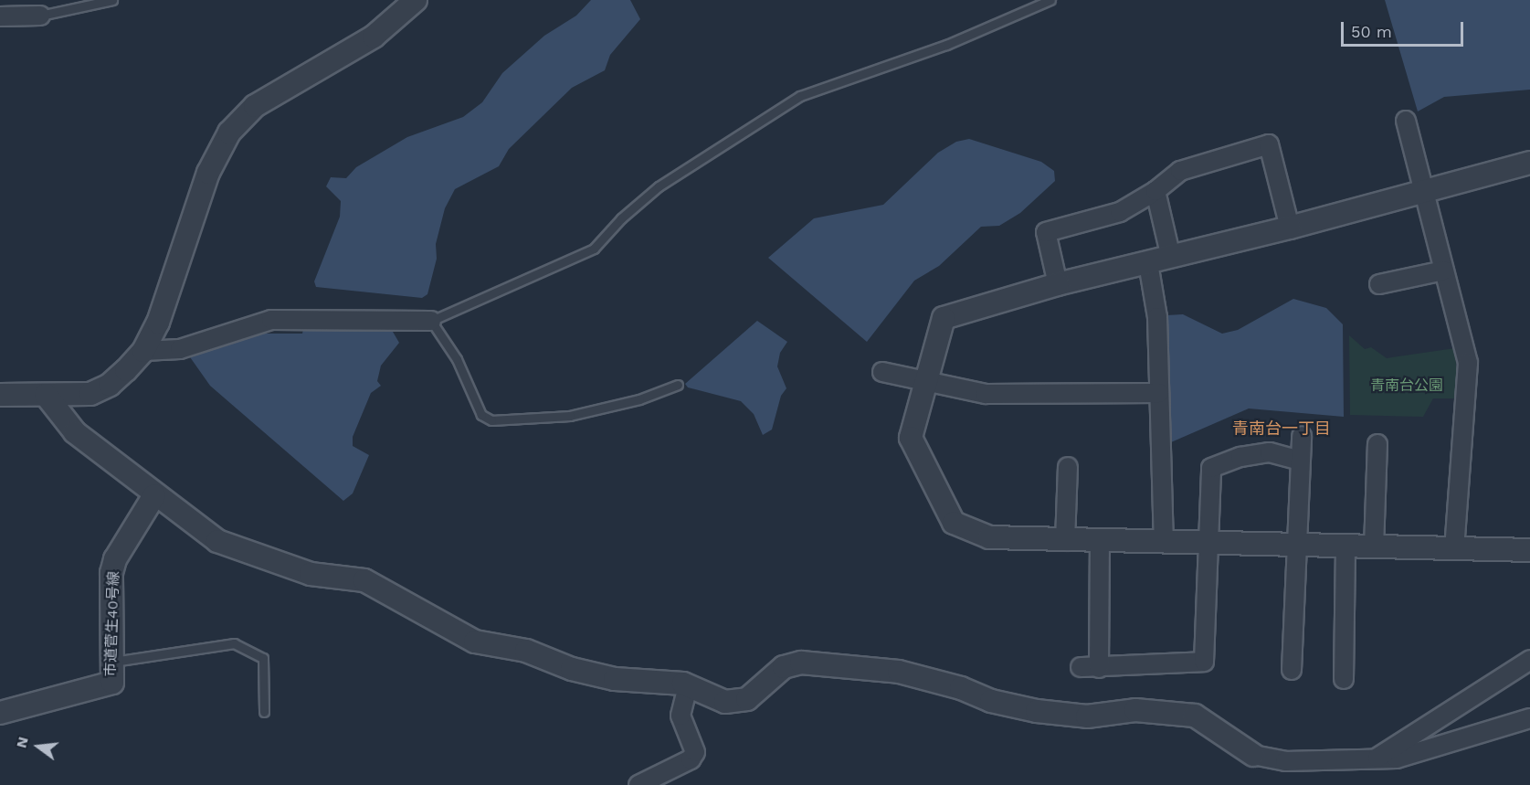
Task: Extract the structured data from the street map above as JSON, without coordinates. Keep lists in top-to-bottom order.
{
  "streets": {
    "street": ["市道菅生40号線"]
  },
  "districts": ["青南台一丁目"],
  "parks": ["青南台公園"],
  "scale_bar": "50 m",
  "north": "left"
}
